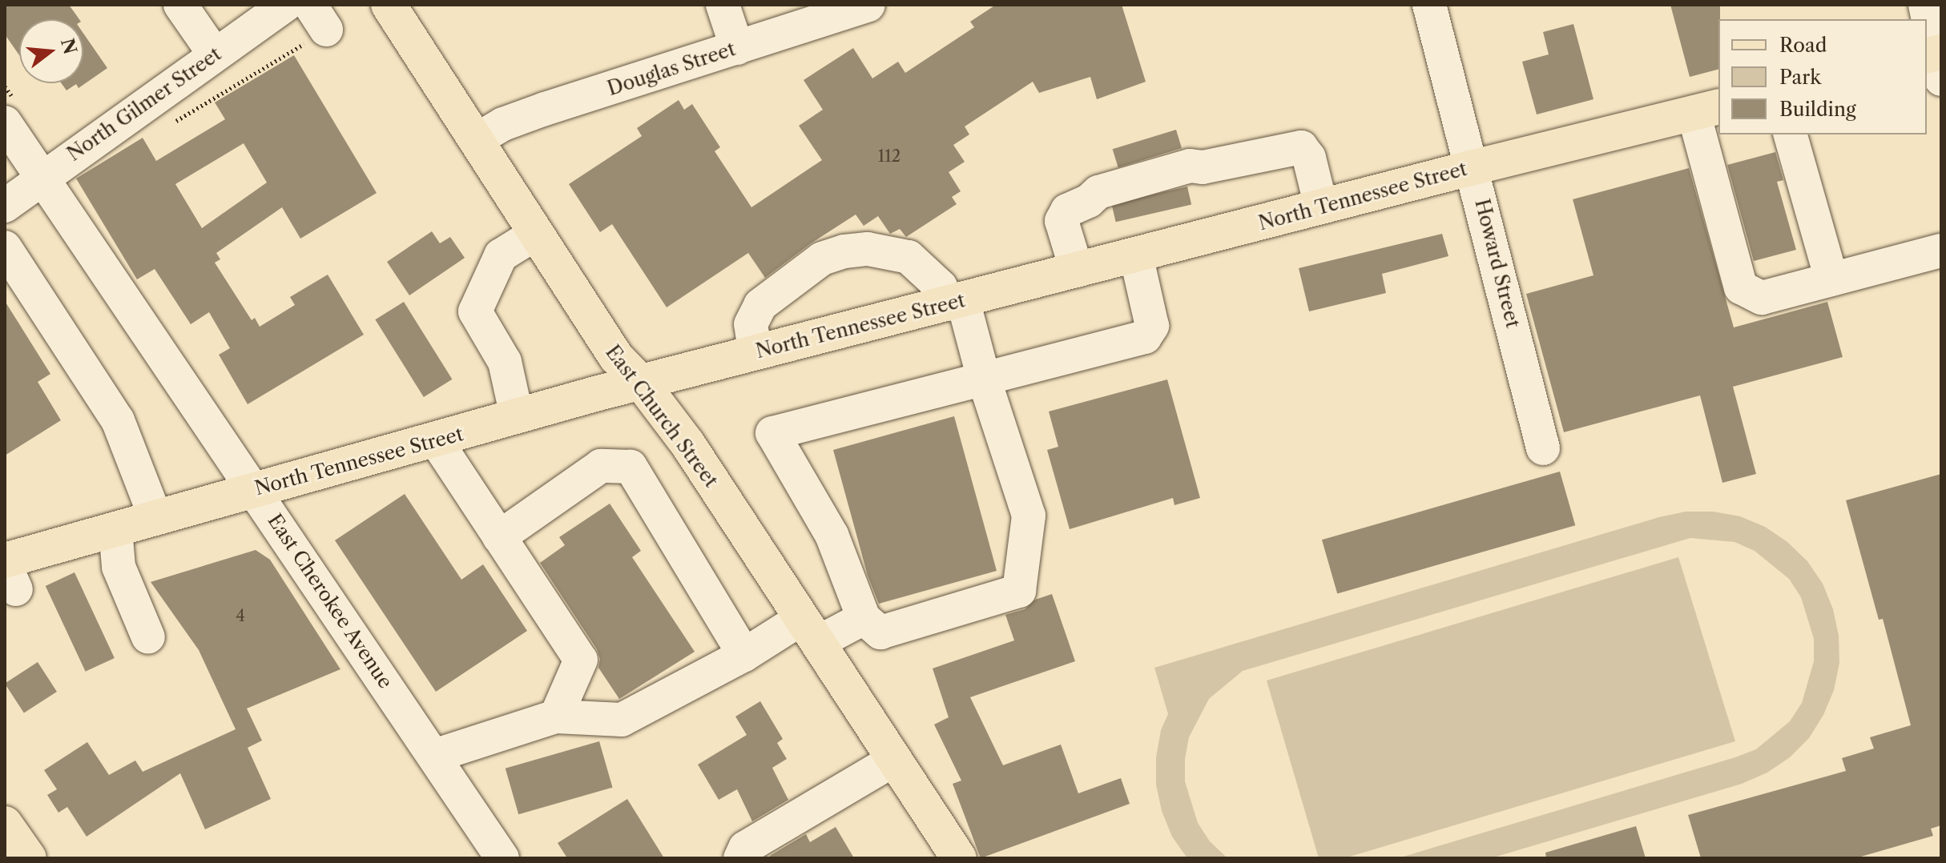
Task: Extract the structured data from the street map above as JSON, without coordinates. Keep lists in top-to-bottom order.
{
  "streets": {
    "main road": ["North Tennessee Street", "East Church Street"],
    "street": [
      "Douglas Street",
      "North Gilmer Street",
      "Howard Street",
      "East Cherokee Avenue"
    ]
  },
  "crossings": [
    ["Douglas Street", "East Church Street"],
    ["North Gilmer Street", "East Cherokee Avenue"],
    ["North Tennessee Street", "Howard Street"],
    ["North Tennessee Street", "East Church Street"],
    ["North Tennessee Street", "East Cherokee Avenue"]
  ],
  "house_numbers": ["112", "4"],
  "legend": ["Road", "Park", "Building"],
  "north": "right"
}
